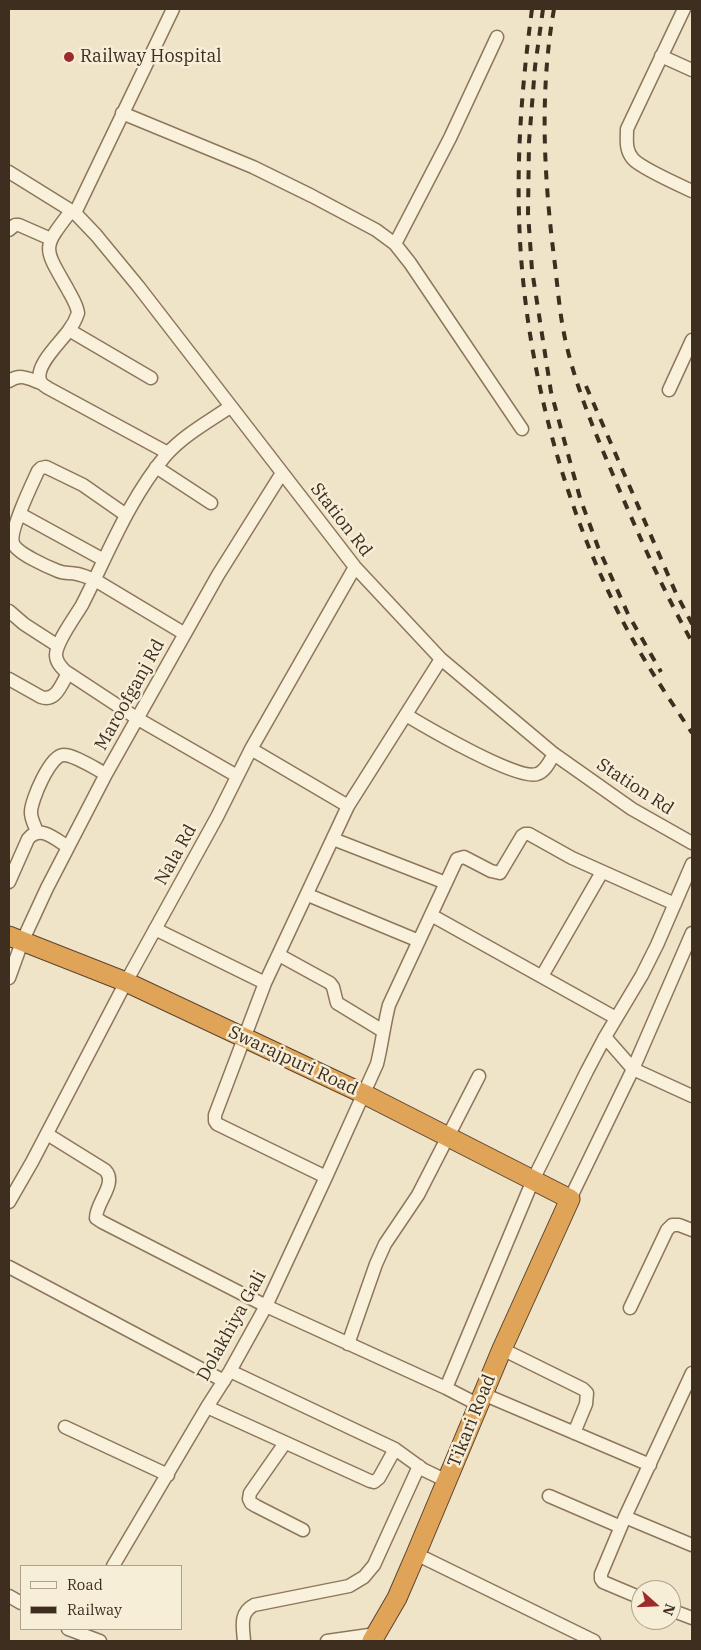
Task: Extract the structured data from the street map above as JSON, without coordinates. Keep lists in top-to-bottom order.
{
  "streets": {
    "highway": ["Swarajpuri Road", "Tikari Road"],
    "street": [
      "Station Rd",
      "Maroofganj Rd",
      "Nala Rd",
      "Dolakhiya Gali"
    ]
  },
  "crossings": [
    ["Station Rd", "Maroofganj Rd"],
    ["Station Rd", "Nala Rd"],
    ["Maroofganj Rd", "Swarajpuri Road"],
    ["Nala Rd", "Swarajpuri Road"],
    ["Swarajpuri Road", "Dolakhiya Gali"],
    ["Swarajpuri Road", "Tikari Road"]
  ],
  "places": ["Railway Hospital"],
  "legend": ["Road", "Railway"],
  "north": "right"
}
